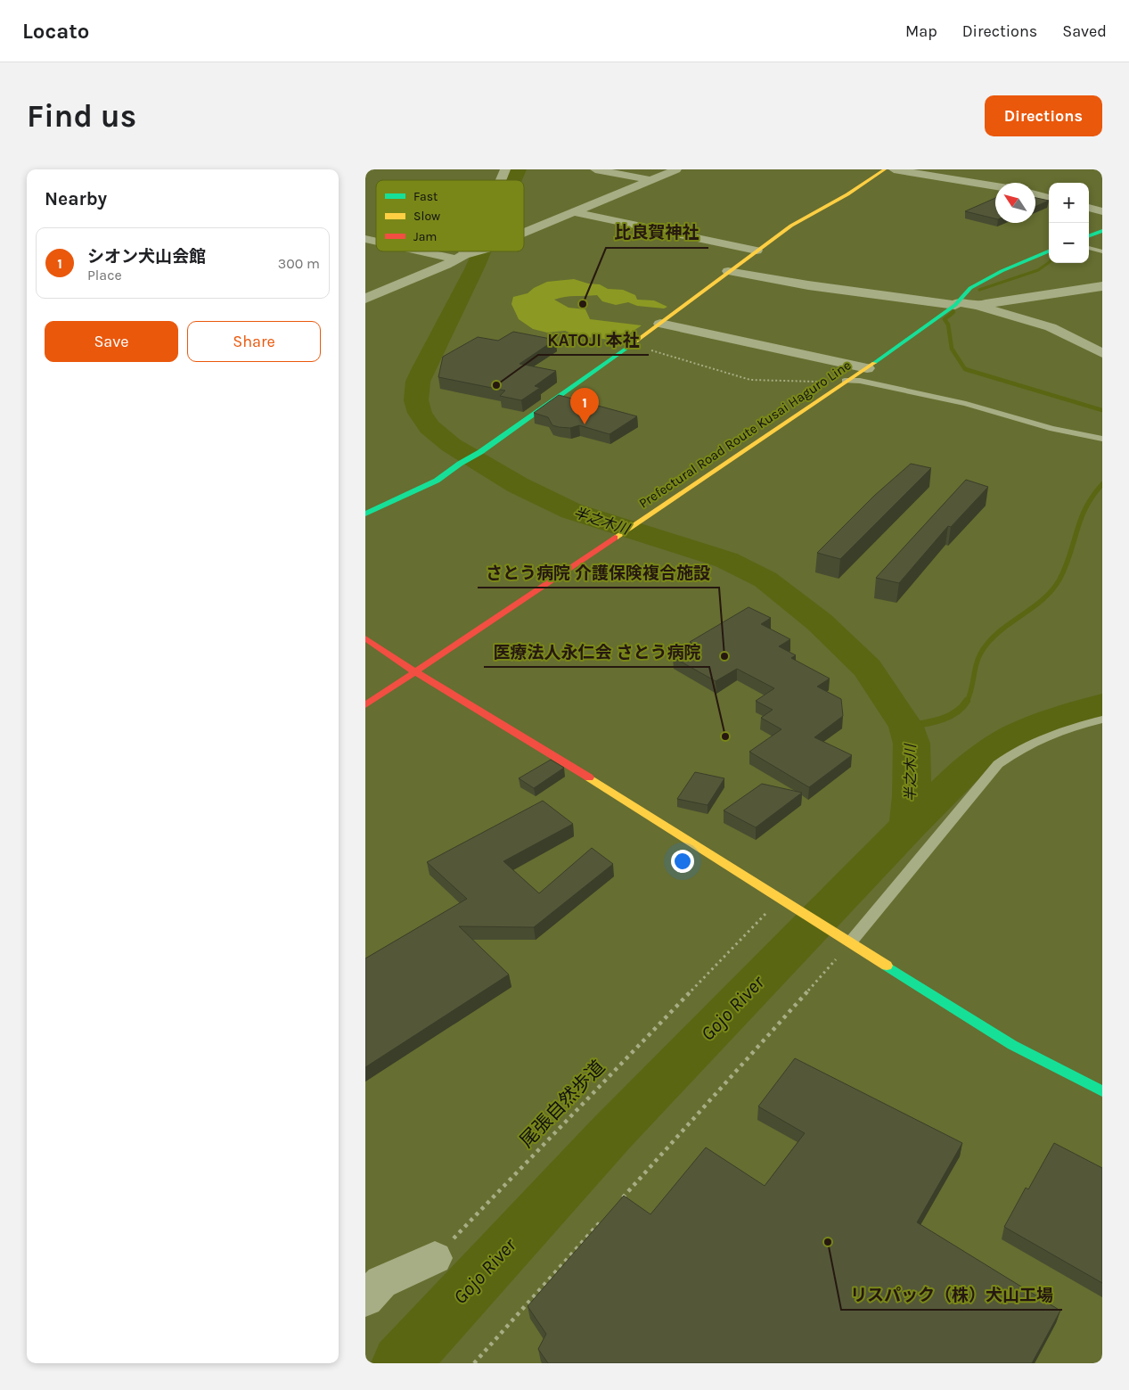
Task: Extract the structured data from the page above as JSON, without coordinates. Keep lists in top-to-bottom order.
{
  "streets": {
    "street": ["Prefectural Road Route Kusai Haguro Line"],
    "path": ["尾張自然歩道"]
  },
  "water": ["半之木川", "Gojo River"],
  "places": [
    "比良賀神社",
    "KATOJI 本社",
    "さとう病院 介護保険複合施設",
    "医療法人永仁会 さとう病院",
    "リスパック（株）犬山工場"
  ],
  "legend": ["Fast", "Slow", "Jam"],
  "north": "top left",
  "page": {
    "header": "Locato",
    "nav": ["Map", "Directions", "Saved"],
    "buttons": [
      "Directions",
      ["Save", "Share"]
    ],
    "title": "Find us",
    "heading": "Nearby",
    "map_buttons": ["+", "−"],
    "list": [
      {
        "mark": "1",
        "name": "シオン犬山会館",
        "note": "Place",
        "value": "300 m"
      }
    ],
    "pins": "1"
  }
}
